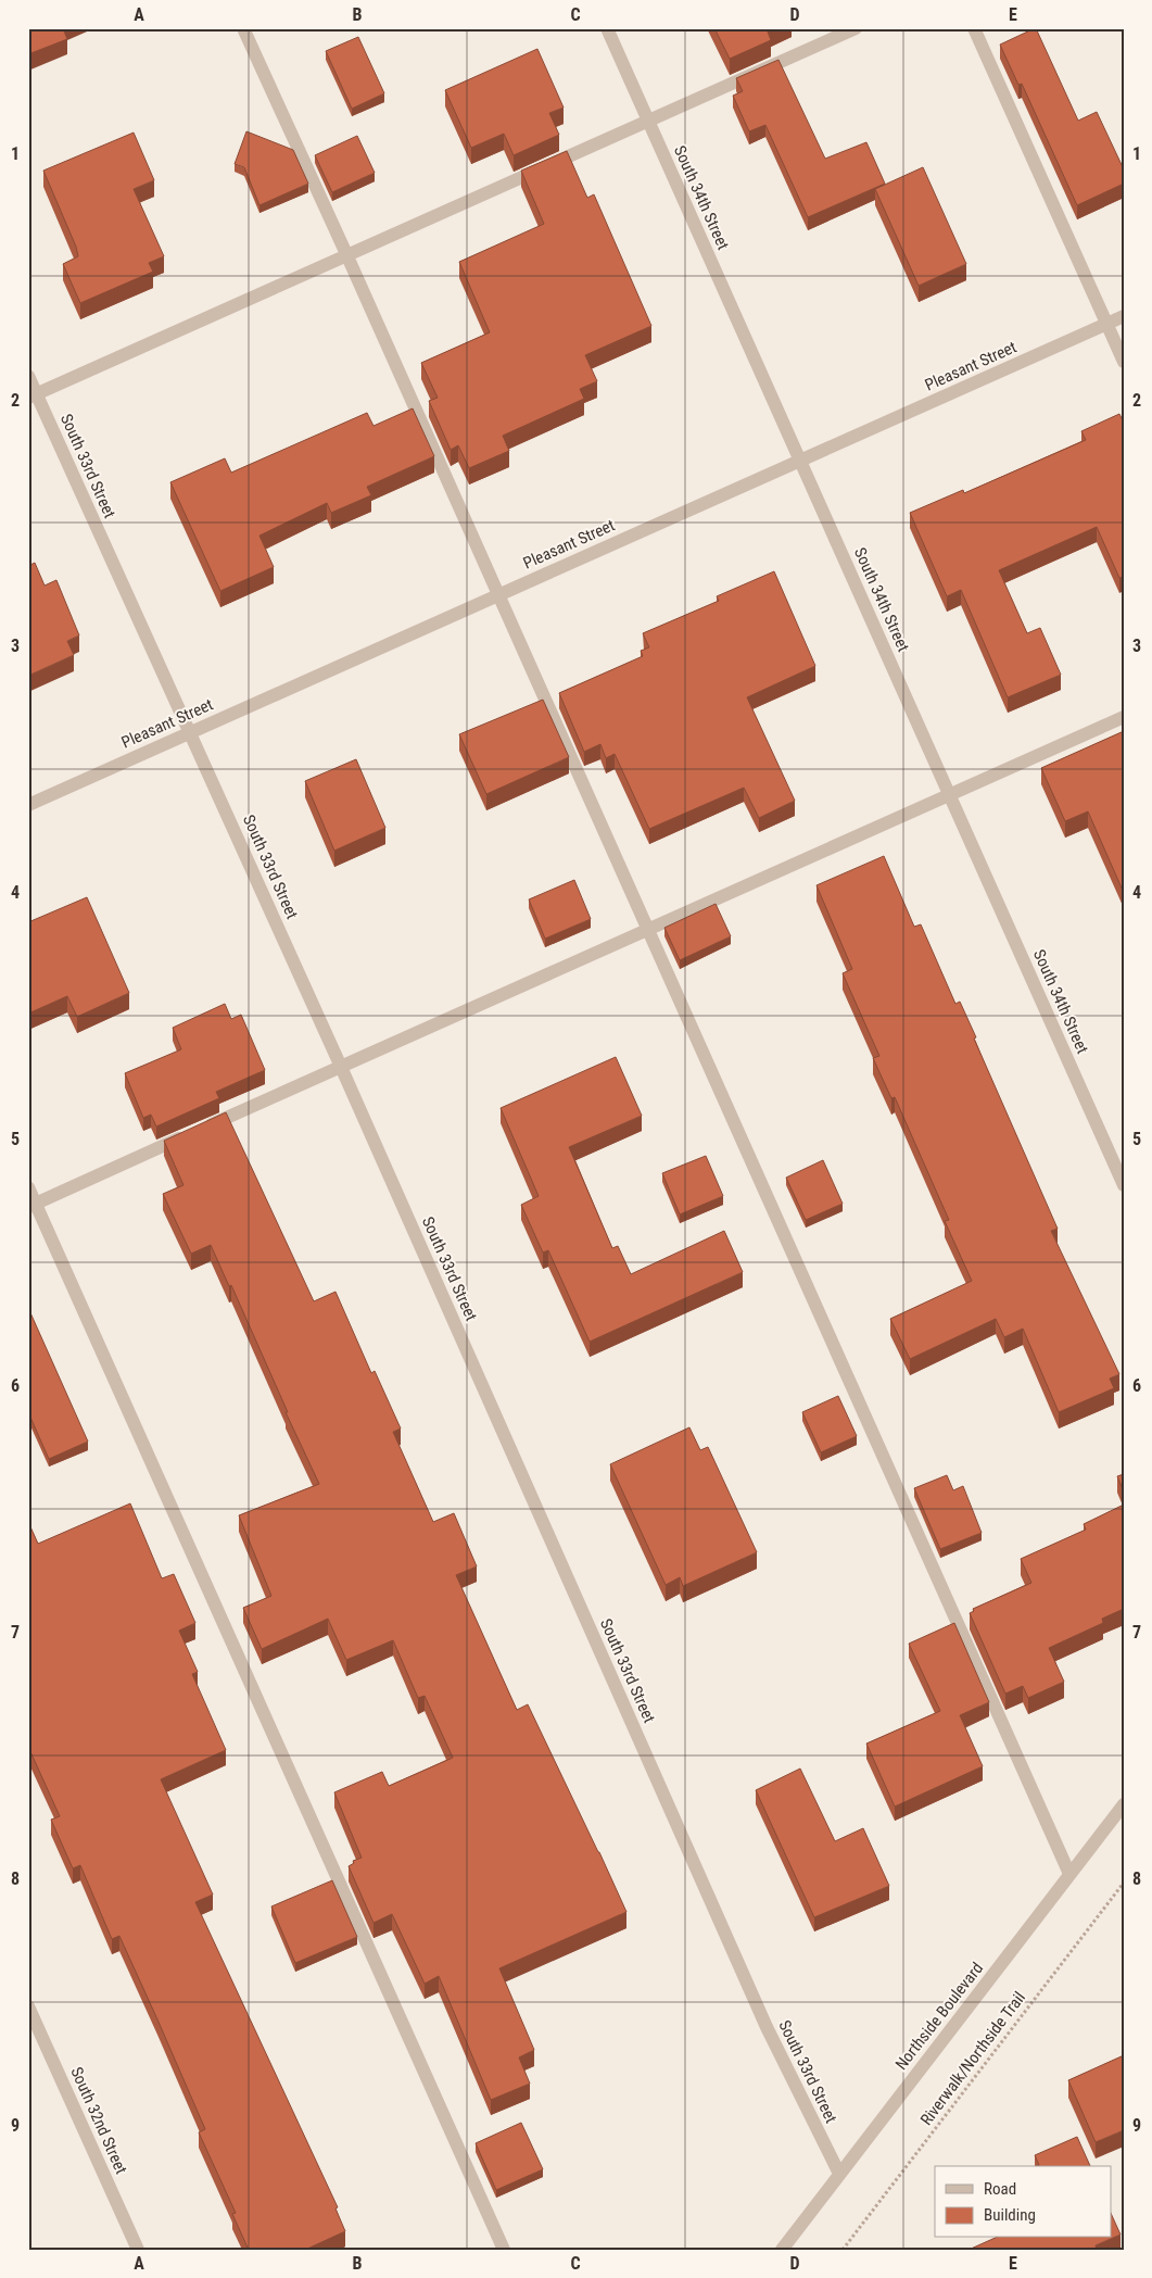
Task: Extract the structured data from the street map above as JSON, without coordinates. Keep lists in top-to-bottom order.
{
  "streets": {
    "street": [
      "South 34th Street",
      "Pleasant Street",
      "South 33rd Street",
      "Northside Boulevard",
      "South 32nd Street"
    ],
    "path": ["Riverwalk/Northside Trail"]
  },
  "crossings": [
    ["South 34th Street", "Pleasant Street"],
    ["Pleasant Street", "South 33rd Street"],
    ["South 33rd Street", "Northside Boulevard"]
  ],
  "legend": ["Road", "Building"],
  "grid": {
    "columns": [
      "A",
      "B",
      "C",
      "D",
      "E"
    ],
    "rows": [
      "1",
      "2",
      "3",
      "4",
      "5",
      "6",
      "7",
      "8",
      "9"
    ]
  }
}
